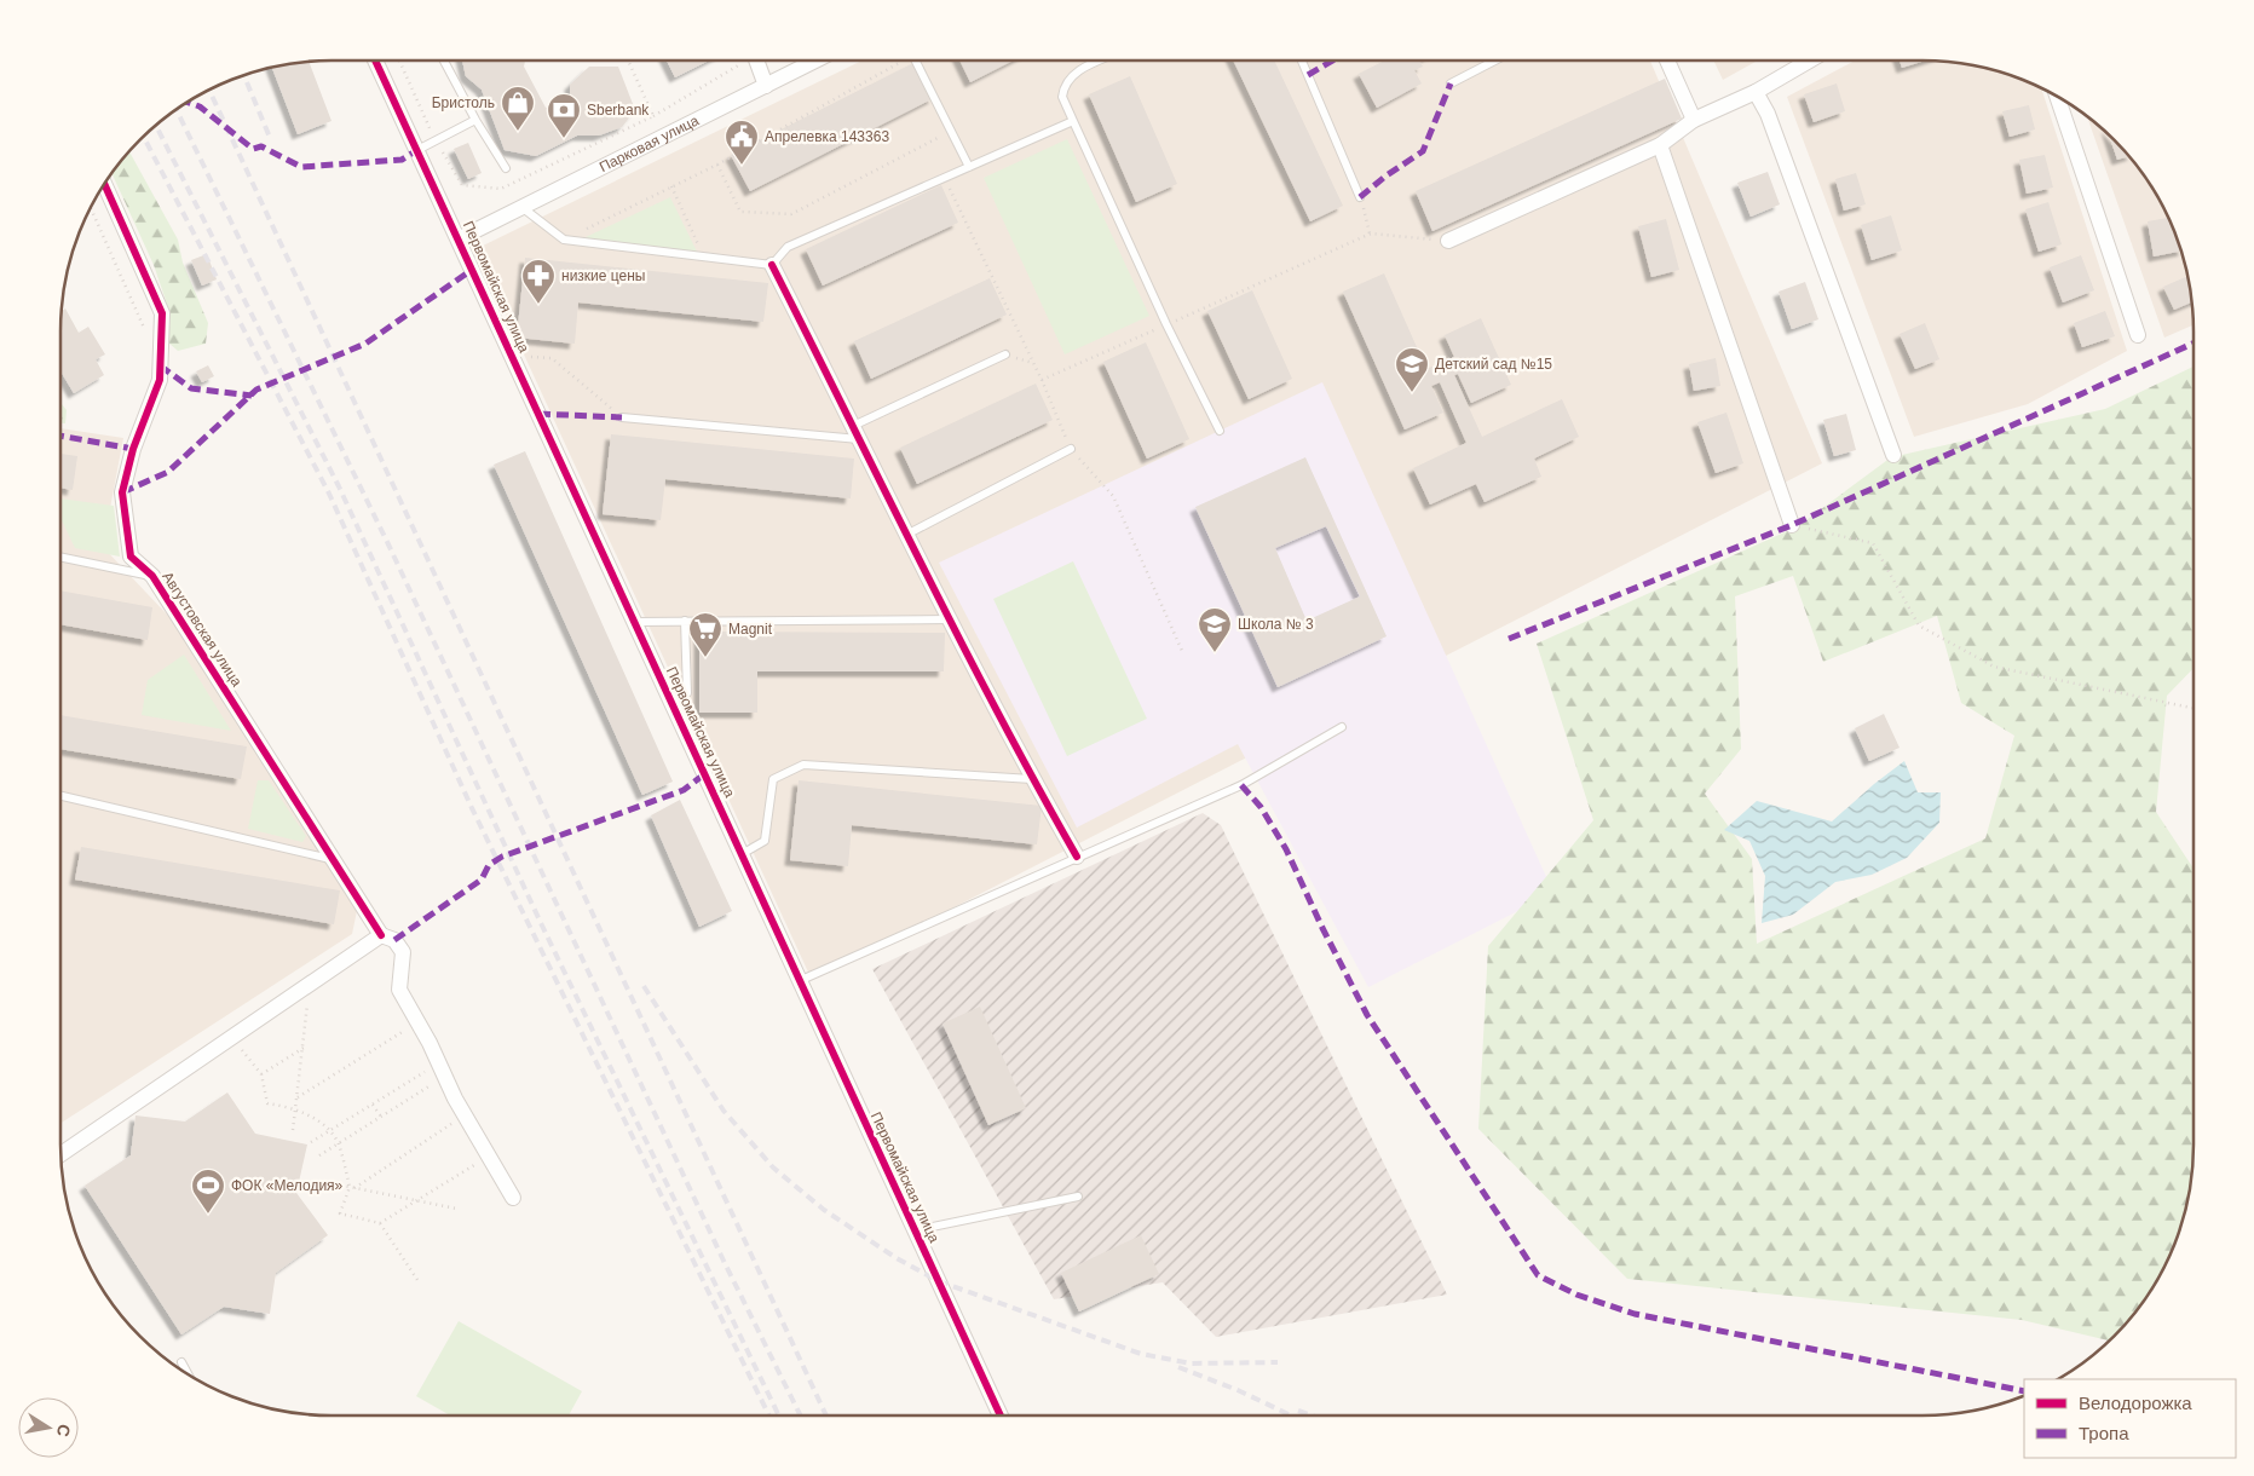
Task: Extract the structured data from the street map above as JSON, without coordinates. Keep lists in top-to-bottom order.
{
  "streets": {
    "street": ["Парковая улица", "Первомайская улица", "Августовская улица"]
  },
  "crossings": [
    ["Парковая улица", "Первомайская улица"]
  ],
  "places": {
    "shop": ["Бристоль"],
    "bank": ["Sberbank"],
    "public building": ["Апрелевка 143363"],
    "pharmacy": ["низкие цены"],
    "school or university": ["Детский сад №15", "Школа № 3"],
    "supermarket": ["Magnit"],
    "sports": ["ФОК «Мелодия»"]
  },
  "legend": ["Велодорожка", "Тропа"],
  "north": "right"
}
